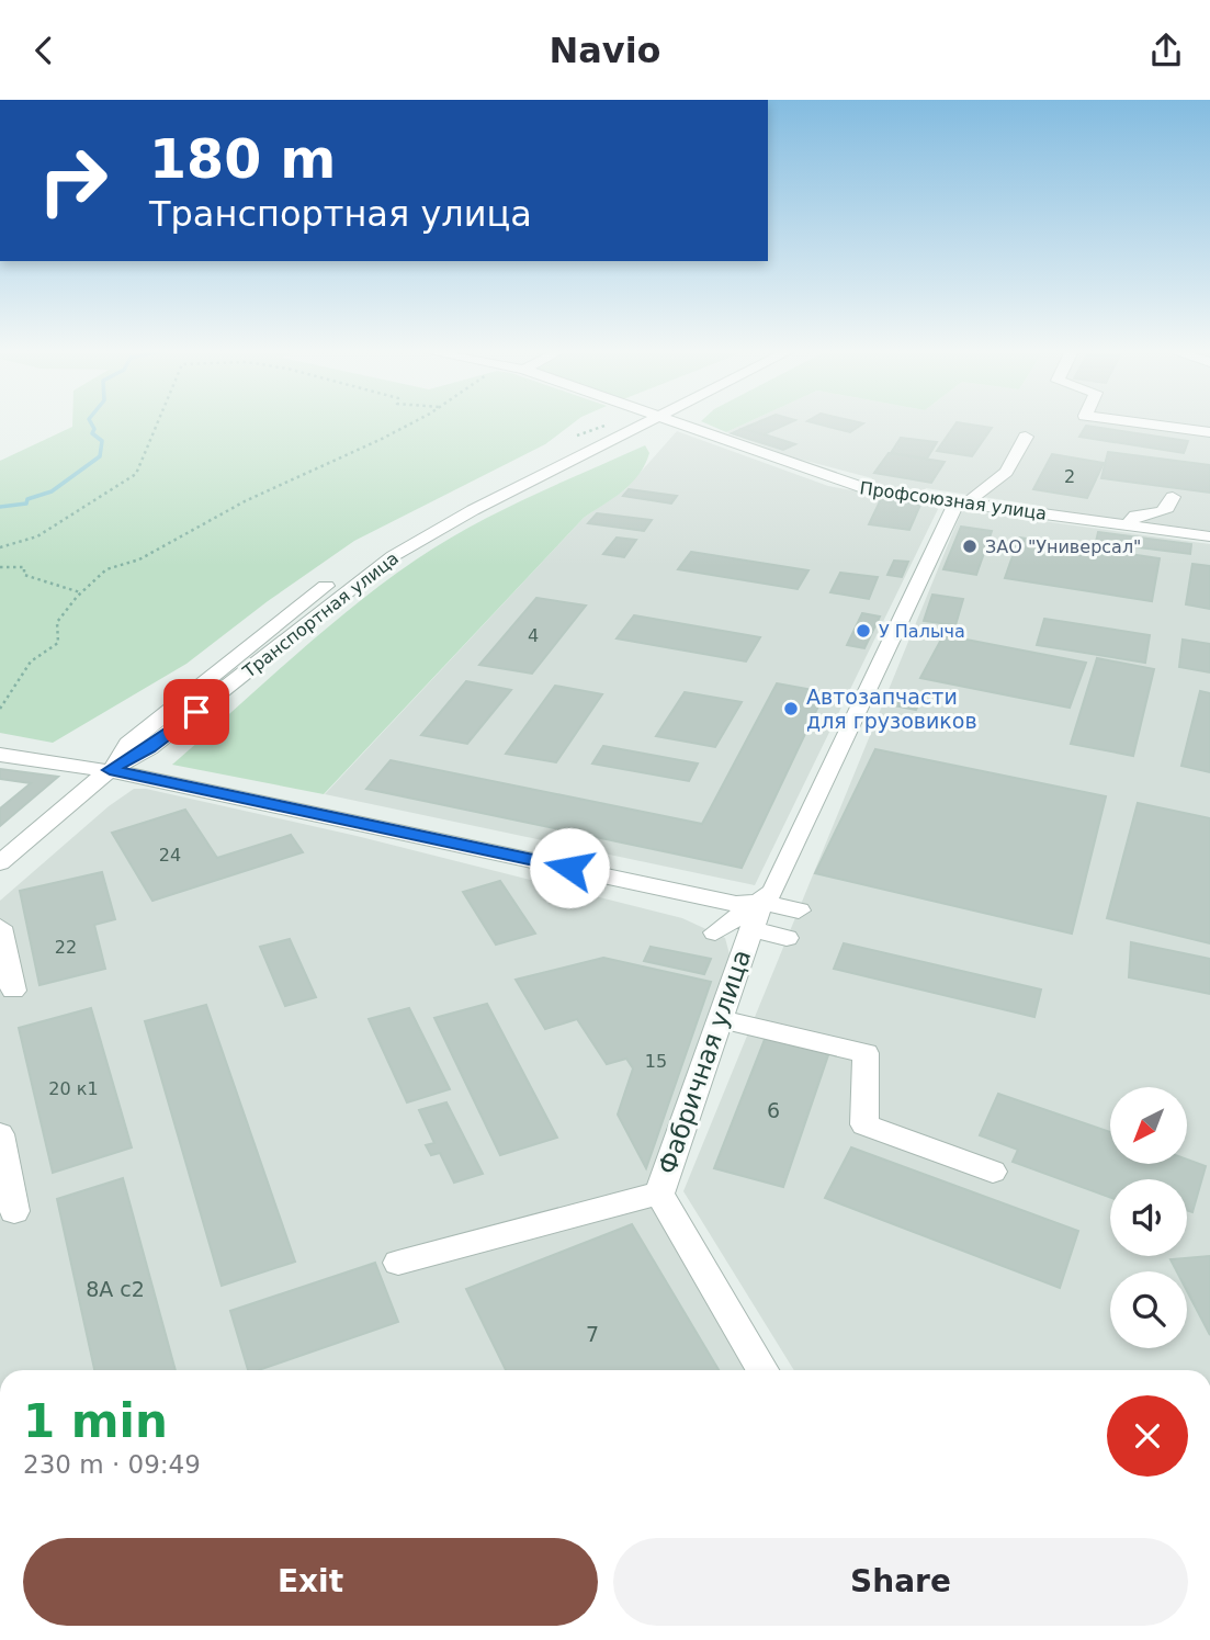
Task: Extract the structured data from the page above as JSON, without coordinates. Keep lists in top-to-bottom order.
{
  "streets": {
    "street": ["Профсоюзная улица", "Транспортная улица", "Фабричная улица"]
  },
  "places": ["ЗАО \"Универсал\"", "У Палыча", "Автозапчасти для грузовиков"],
  "house_numbers": [
    "2",
    "4",
    "24",
    "22",
    "15",
    "20 к1",
    "6",
    "8А с2",
    "7"
  ],
  "north": "bottom left",
  "page": {
    "header": "Navio",
    "turn": ["180 m", "Транспортная улица"],
    "heading": ["1 min", "230 m · 09:49"],
    "buttons": ["Exit", "Share"]
  }
}
